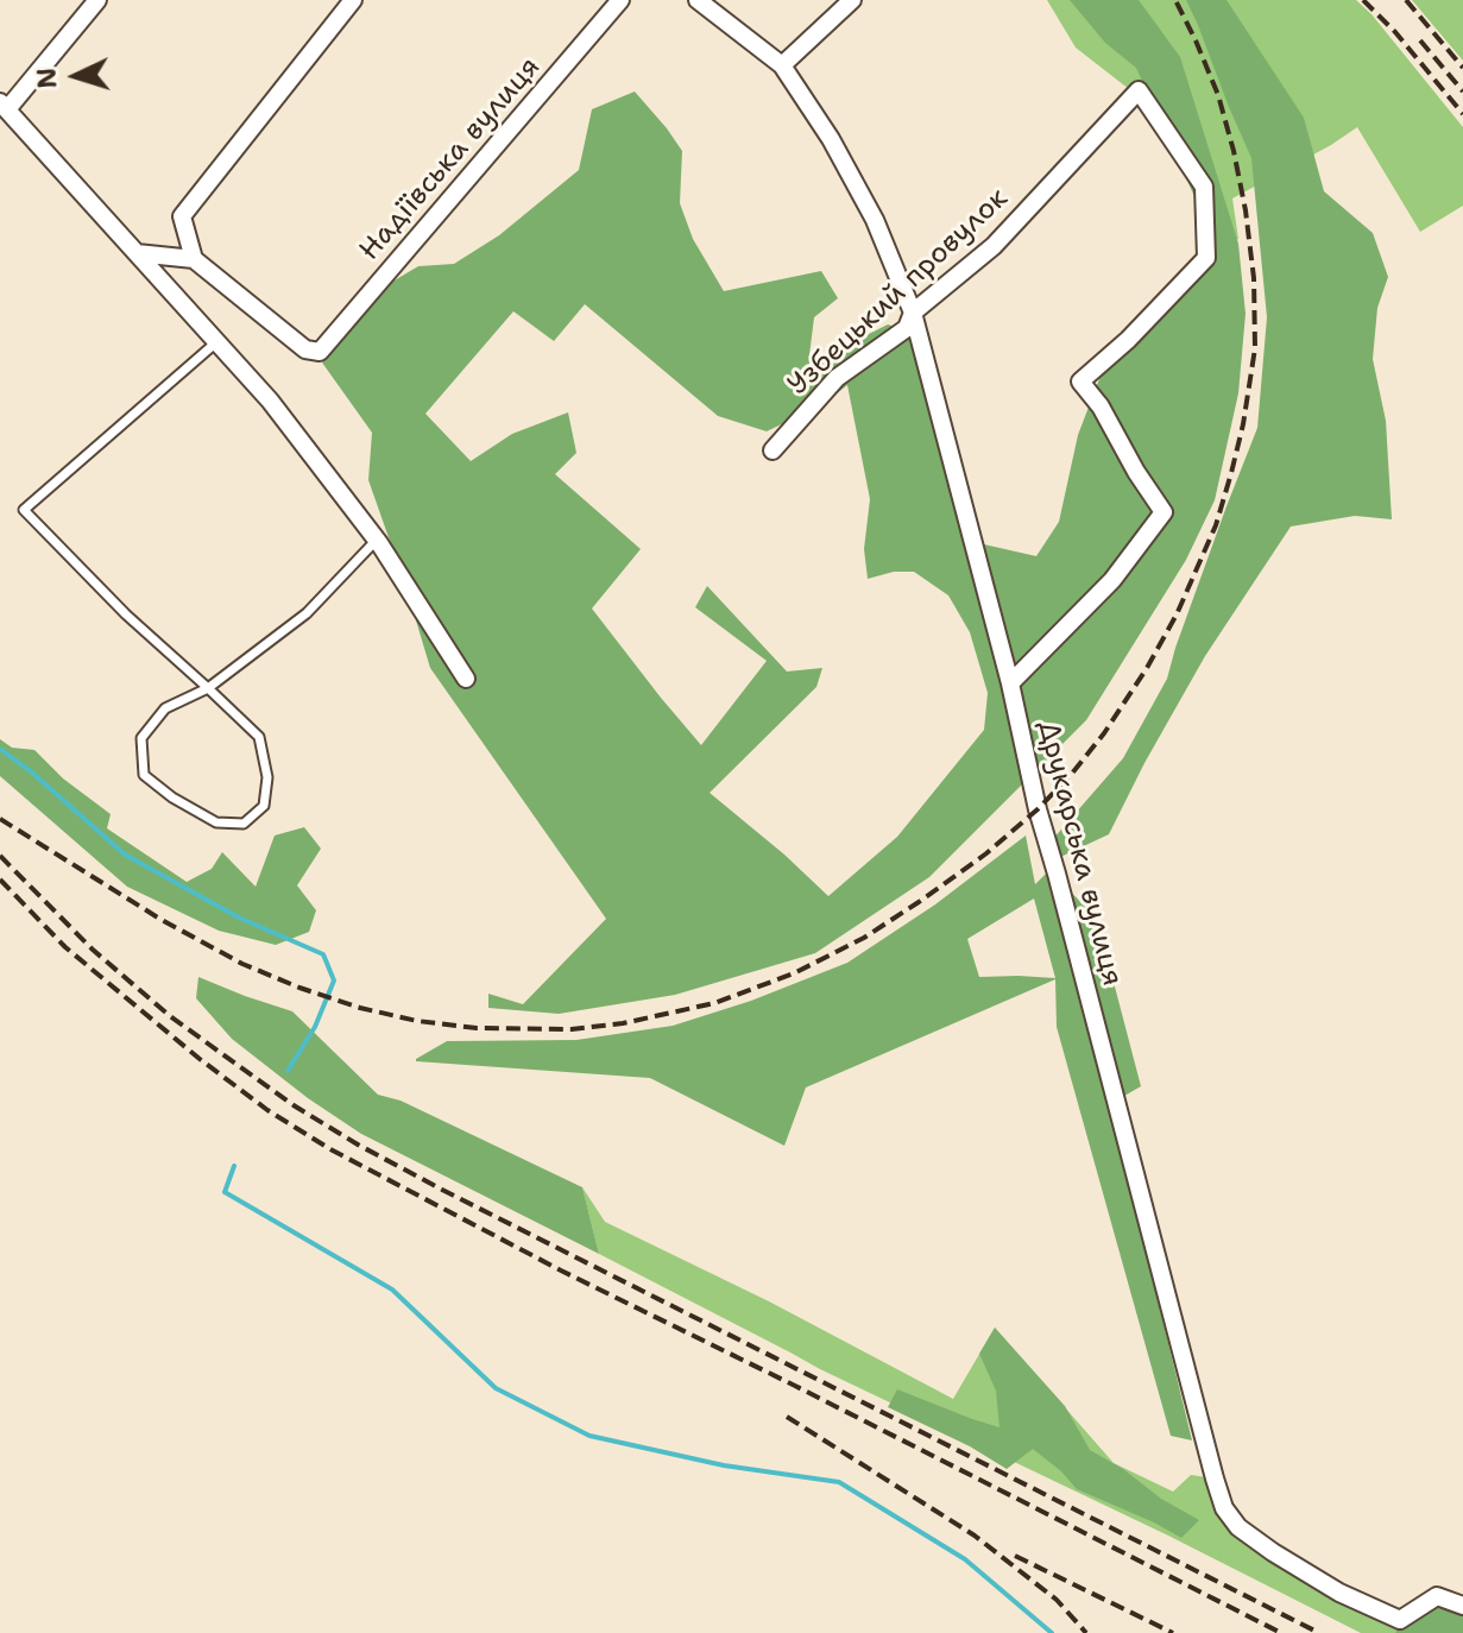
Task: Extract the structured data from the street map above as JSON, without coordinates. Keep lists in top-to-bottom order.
{
  "streets": {
    "street": ["Надіївська вулиця", "Узбецький провулок", "Друкарська вулиця"]
  },
  "crossings": [
    ["Узбецький провулок", "Друкарська вулиця"]
  ],
  "north": "left"
}
